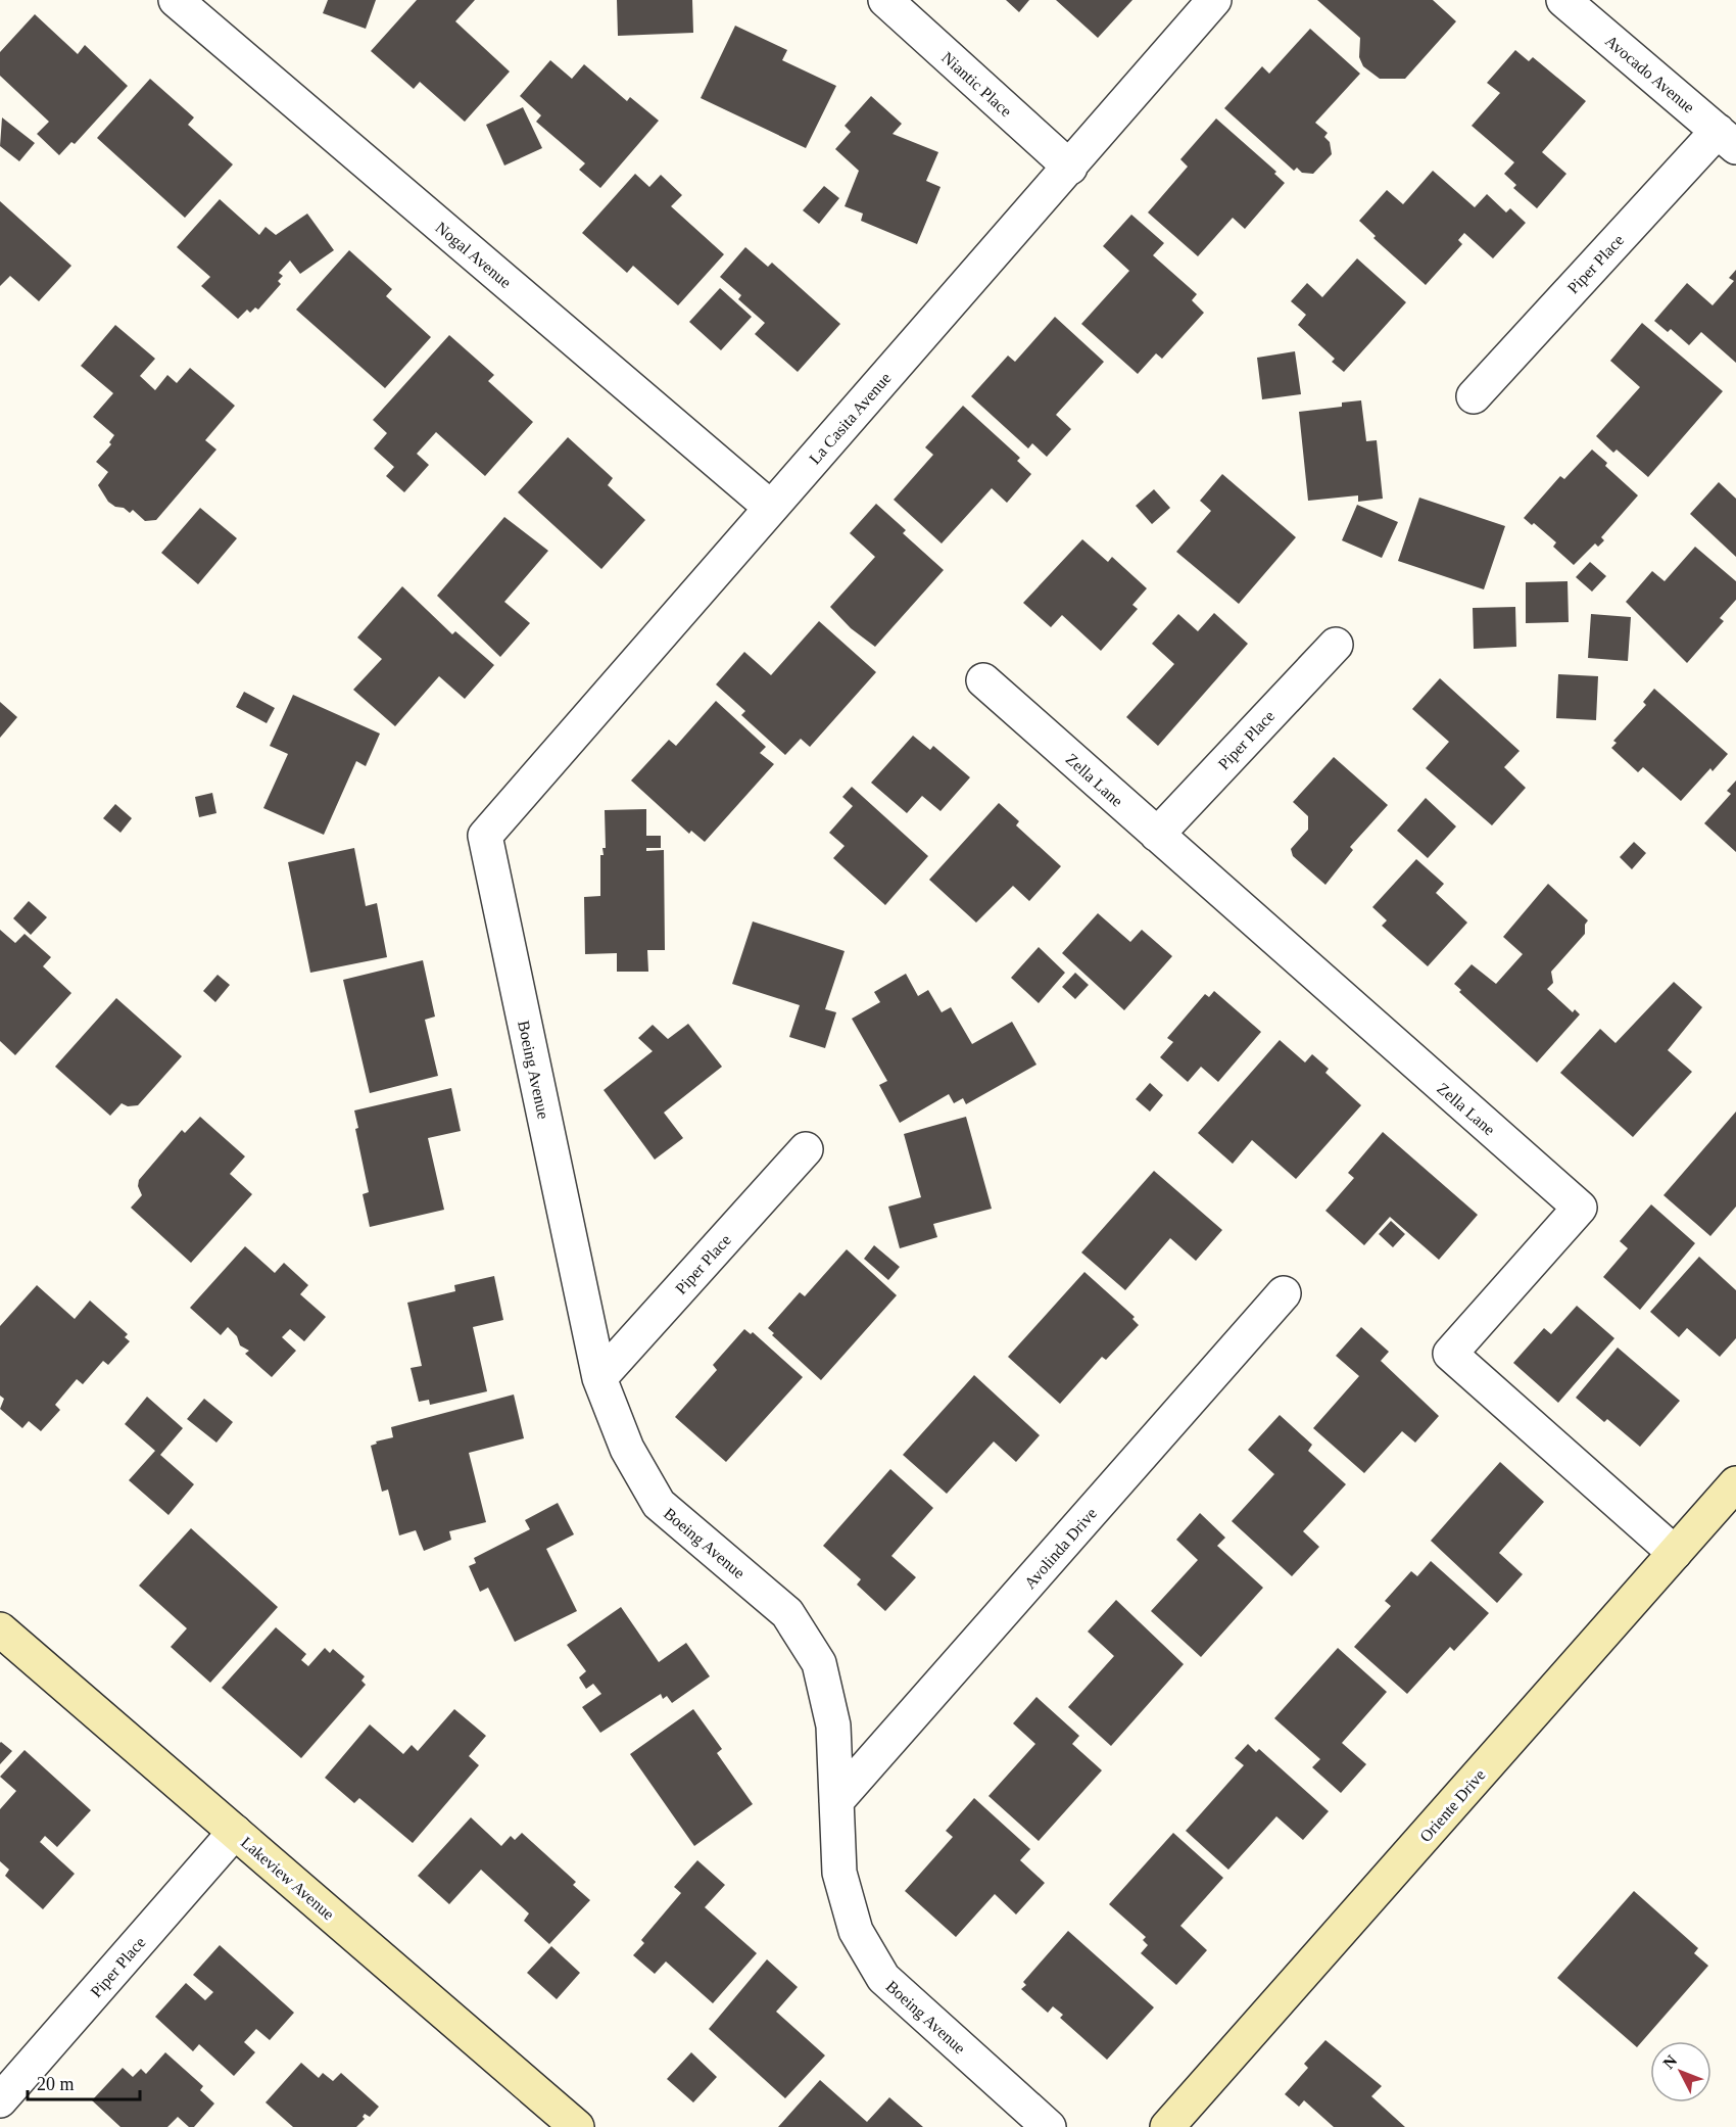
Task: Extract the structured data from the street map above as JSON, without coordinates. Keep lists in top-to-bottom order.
{
  "streets": {
    "street": [
      "Avocado Avenue",
      "Niantic Place",
      "Nogal Avenue",
      "Piper Place",
      "La Casita Avenue",
      "Zella Lane",
      "Boeing Avenue",
      "Avolinda Drive",
      "Oriente Drive",
      "Lakeview Avenue"
    ]
  },
  "crossings": [
    ["Avocado Avenue", "Piper Place"],
    ["Niantic Place", "La Casita Avenue"],
    ["Nogal Avenue", "La Casita Avenue"],
    ["Piper Place", "Zella Lane"],
    ["Piper Place", "Boeing Avenue"],
    ["Piper Place", "Lakeview Avenue"],
    ["La Casita Avenue", "Boeing Avenue"],
    ["Zella Lane", "Oriente Drive"],
    ["Boeing Avenue", "Avolinda Drive"]
  ],
  "scale_bar": "20 m",
  "north": "top left"
}
